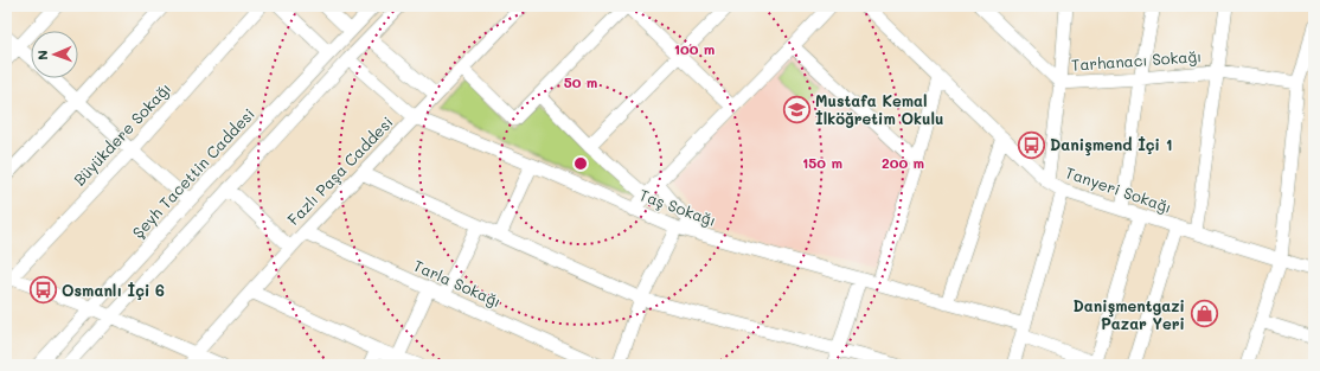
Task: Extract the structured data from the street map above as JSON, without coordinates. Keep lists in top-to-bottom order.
{
  "streets": {
    "street": [
      "Tarhanacı Sokağı",
      "Büyükdere Sokağı",
      "Fazlı Paşa Caddesi",
      "Şeyh Tacettin Caddesi",
      "Tanyeri Sokağı",
      "Taş Sokağı",
      "Tarla Sokağı"
    ]
  },
  "crossings": [
    ["Fazlı Paşa Caddesi", "Taş Sokağı"],
    ["Fazlı Paşa Caddesi", "Tarla Sokağı"]
  ],
  "places": {
    "school or university": ["Mustafa Kemal İlköğretim Okulu"],
    "bus stop": ["Danişmend İçi 1", "Osmanlı İçi 6"],
    "shop": ["Danişmentgazi Pazar Yeri"]
  },
  "north": "left",
  "rings": [
    "100 m",
    "50 m",
    "150 m",
    "200 m"
  ]
}
